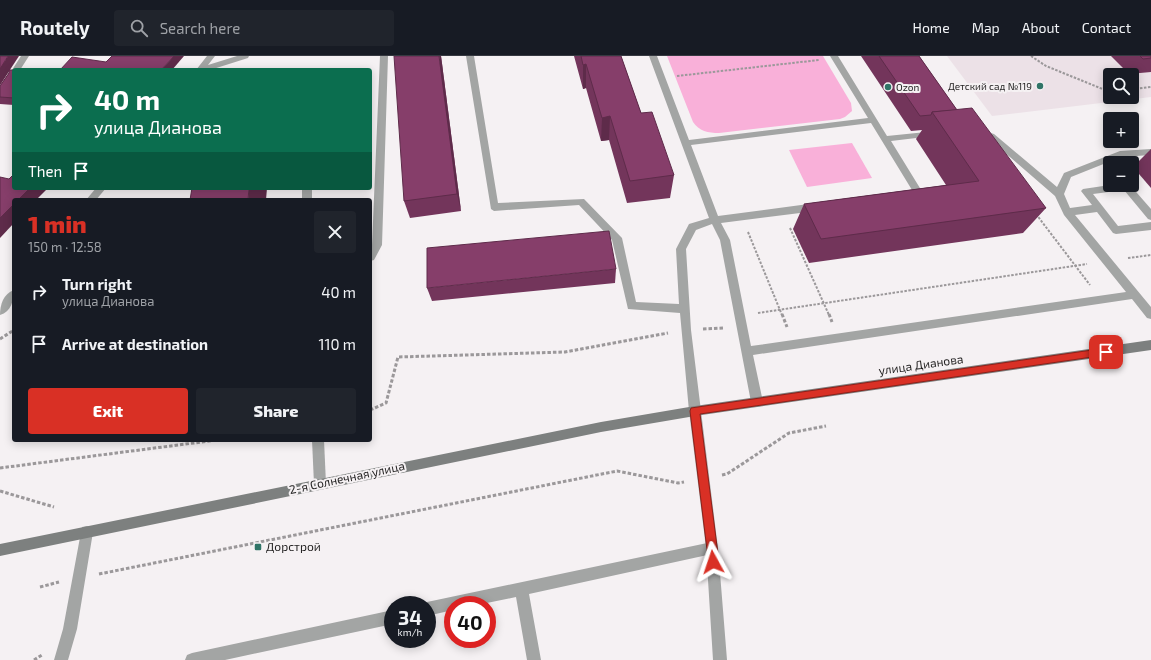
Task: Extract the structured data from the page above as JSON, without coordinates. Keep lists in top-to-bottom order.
{
  "streets": {
    "main road": ["улица Дианова", "2-я Солнечная улица"]
  },
  "crossings": [
    ["улица Дианова", "2-я Солнечная улица"]
  ],
  "places": {
    "other": ["Детский сад №119", "Ozon"],
    "transit": ["Дорстрой"]
  },
  "page": {
    "header": "Routely",
    "search": "Search here",
    "nav": [
      "Home",
      "Map",
      "About",
      "Contact"
    ],
    "map_buttons": ["+", "−"],
    "turn": ["40 m", "улица Дианова"],
    "then": "Then",
    "heading": ["1 min", "150 m · 12:58"],
    "list": [
      {
        "name": "Turn right",
        "note": "улица Дианова",
        "value": "40 m"
      },
      {
        "name": "Arrive at destination",
        "value": "110 m"
      }
    ],
    "buttons": ["Exit", "Share"],
    "speed": "34 km/h",
    "limit": "40"
  }
}
